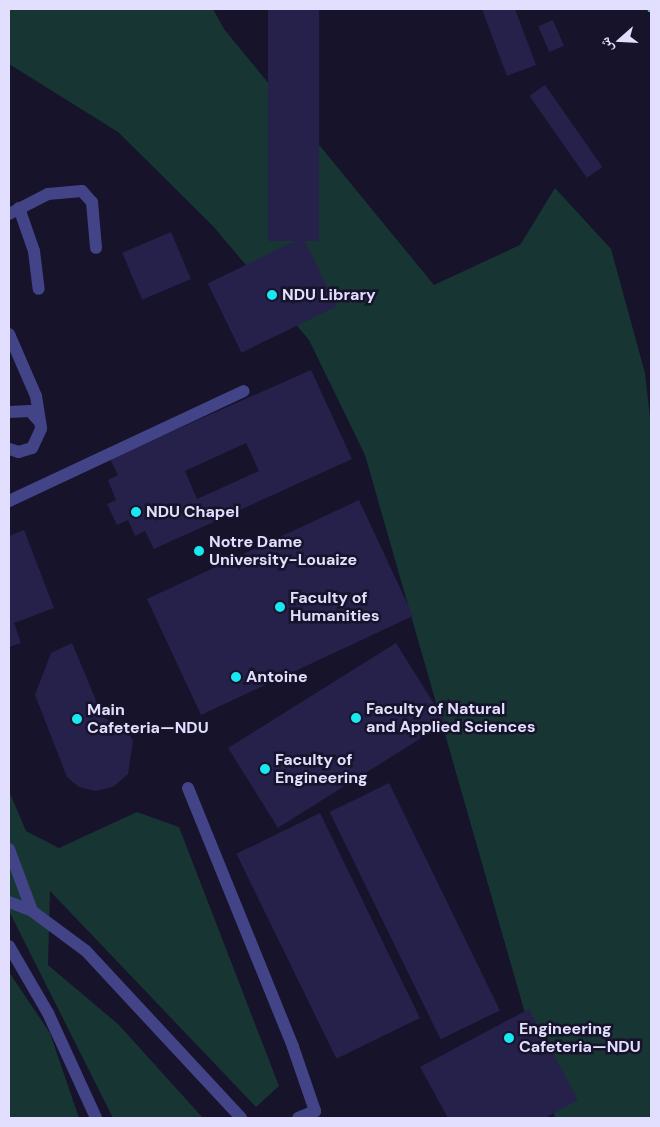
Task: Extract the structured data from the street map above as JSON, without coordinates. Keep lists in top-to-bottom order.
{
  "places": [
    "NDU Library",
    "NDU Chapel",
    "Notre Dame University-Louaize",
    "Faculty of Humanities",
    "Antoine",
    "Faculty of Natural and Applied Sciences",
    "Main Cafeteria—NDU",
    "Faculty of Engineering",
    "Engineering Cafeteria—NDU"
  ],
  "north": "left"
}
